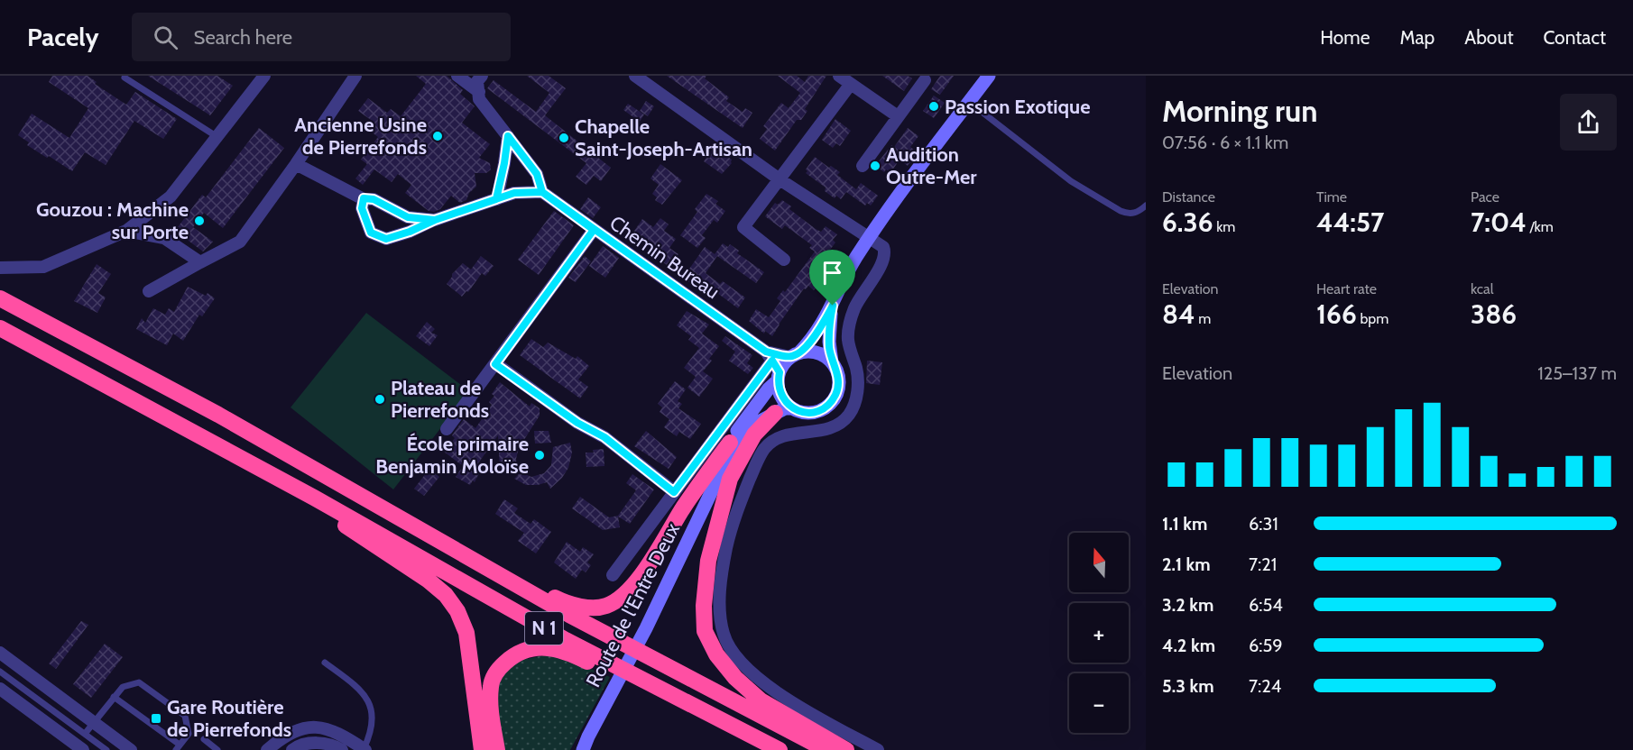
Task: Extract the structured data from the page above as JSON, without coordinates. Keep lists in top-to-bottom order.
{
  "streets": {
    "highway": ["N 1"],
    "main road": ["Route de l'Entre Deux"],
    "street": ["Chemin Bureau"]
  },
  "crossings": [
    ["Chemin Bureau", "Route de l'Entre Deux"]
  ],
  "places": {
    "other": [
      "Passion Exotique",
      "Ancienne Usine de Pierrefonds",
      "Chapelle Saint-Joseph-Artisan",
      "Audition Outre-Mer",
      "Gouzou : Machine sur Porte",
      "Plateau de Pierrefonds",
      "École primaire Benjamin Moloïse"
    ],
    "transit": ["Gare Routière de Pierrefonds"]
  },
  "north": "top",
  "page": {
    "header": "Pacely",
    "search": "Search here",
    "nav": [
      "Home",
      "Map",
      "About",
      "Contact"
    ],
    "heading": ["Morning run", "07:56 · 6 × 1.1 km"],
    "stats": [
      ["Distance", "6.36 km"],
      ["Time", "44:57"],
      ["Pace", "7:04 /km"],
      ["Elevation", "84 m"],
      ["Heart rate", "166 bpm"],
      ["kcal", "386"]
    ],
    "chart": ["Elevation", "125–137 m"],
    "list": [
      {
        "name": "1.1 km",
        "note": "6:31"
      },
      {
        "name": "2.1 km",
        "note": "7:21"
      },
      {
        "name": "3.2 km",
        "note": "6:54"
      },
      {
        "name": "4.2 km",
        "note": "6:59"
      },
      {
        "name": "5.3 km",
        "note": "7:24"
      }
    ],
    "map_buttons": ["+", "−"]
  }
}
